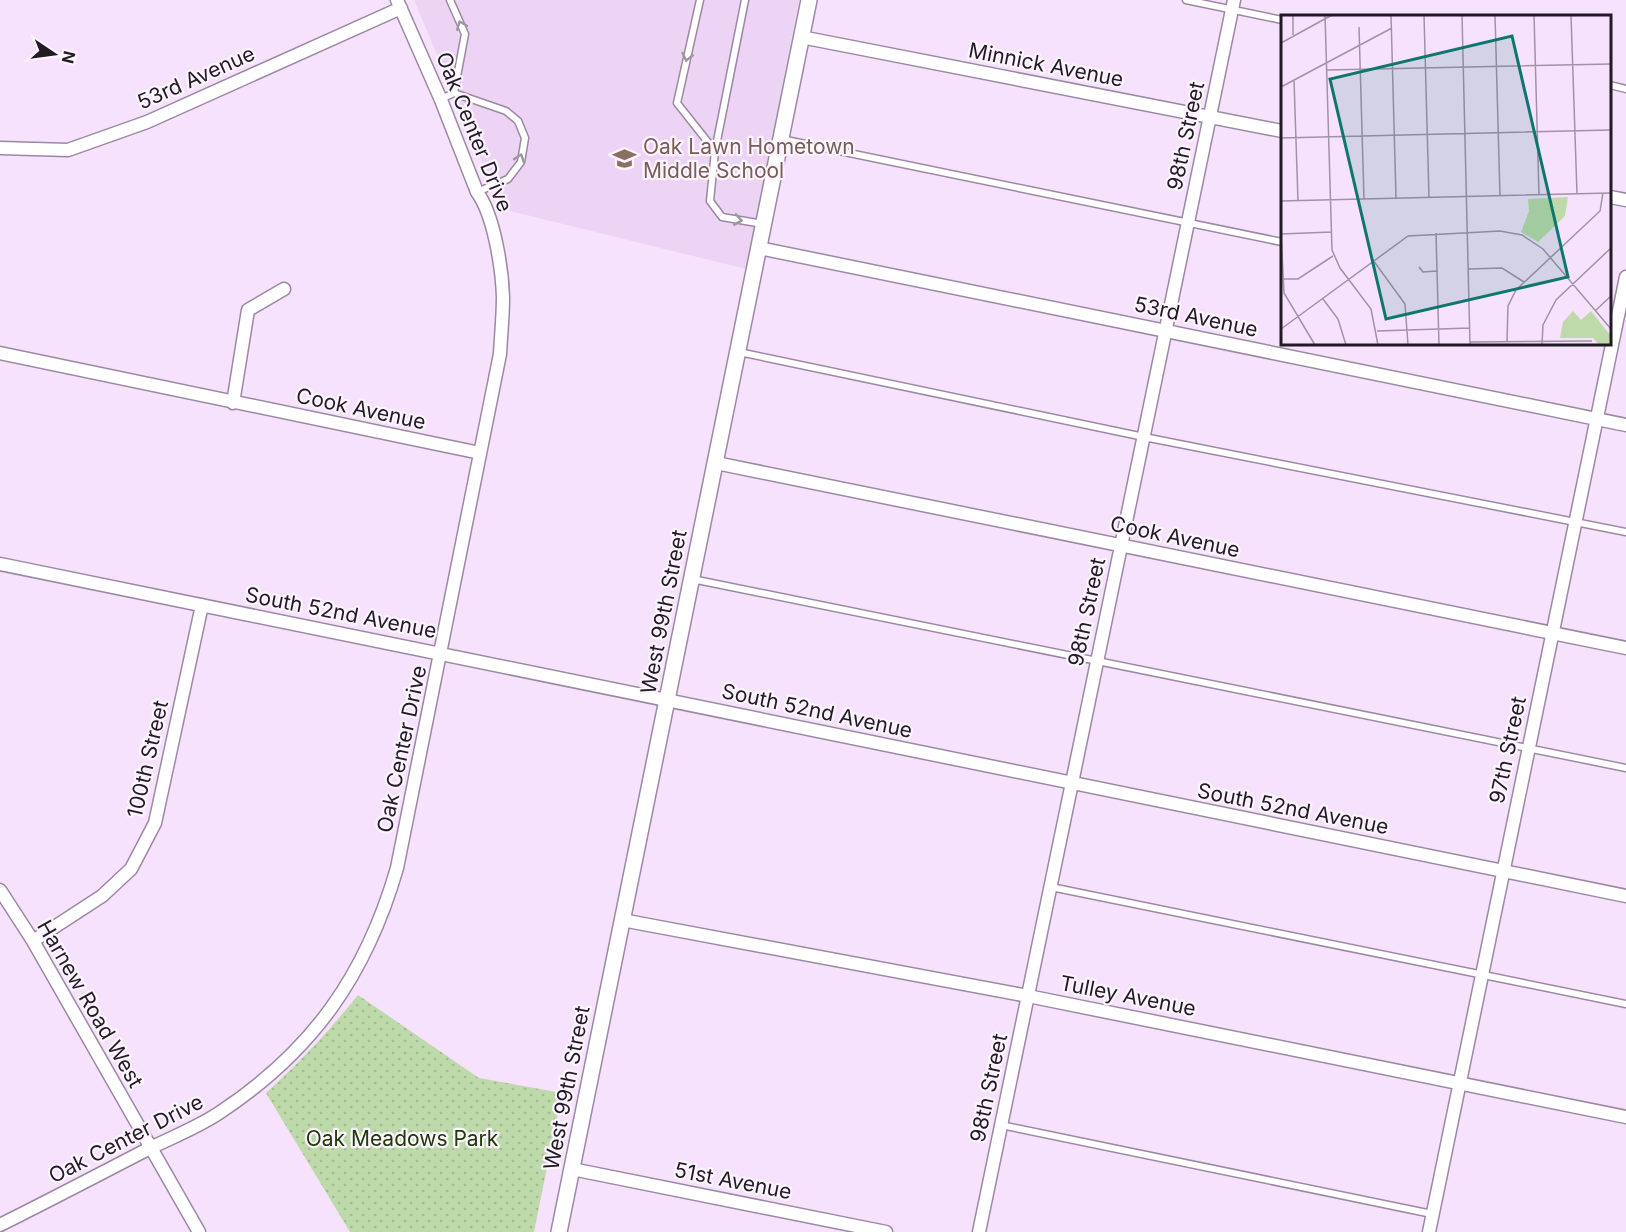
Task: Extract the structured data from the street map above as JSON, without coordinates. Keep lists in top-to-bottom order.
{
  "streets": {
    "street": [
      "Minnick Avenue",
      "53rd Avenue",
      "Oak Center Drive",
      "98th Street",
      "Cook Avenue",
      "West 99th Street",
      "South 52nd Avenue",
      "97th Street",
      "100th Street",
      "Tulley Avenue",
      "Harnew Road West",
      "51st Avenue"
    ]
  },
  "crossings": [
    ["Minnick Avenue", "98th Street"],
    ["Minnick Avenue", "West 99th Street"],
    ["53rd Avenue", "Oak Center Drive"],
    ["53rd Avenue", "98th Street"],
    ["53rd Avenue", "West 99th Street"],
    ["53rd Avenue", "97th Street"],
    ["Oak Center Drive", "Cook Avenue"],
    ["Oak Center Drive", "South 52nd Avenue"],
    ["Oak Center Drive", "Harnew Road West"],
    ["98th Street", "Cook Avenue"],
    ["98th Street", "South 52nd Avenue"],
    ["98th Street", "Tulley Avenue"],
    ["Cook Avenue", "West 99th Street"],
    ["Cook Avenue", "97th Street"],
    ["West 99th Street", "South 52nd Avenue"],
    ["West 99th Street", "Tulley Avenue"],
    ["West 99th Street", "51st Avenue"],
    ["South 52nd Avenue", "97th Street"],
    ["South 52nd Avenue", "100th Street"],
    ["97th Street", "Tulley Avenue"],
    ["100th Street", "Harnew Road West"]
  ],
  "parks": ["Oak Meadows Park"],
  "places": {
    "school or university": ["Oak Lawn Hometown Middle School"]
  },
  "north": "right"
}
